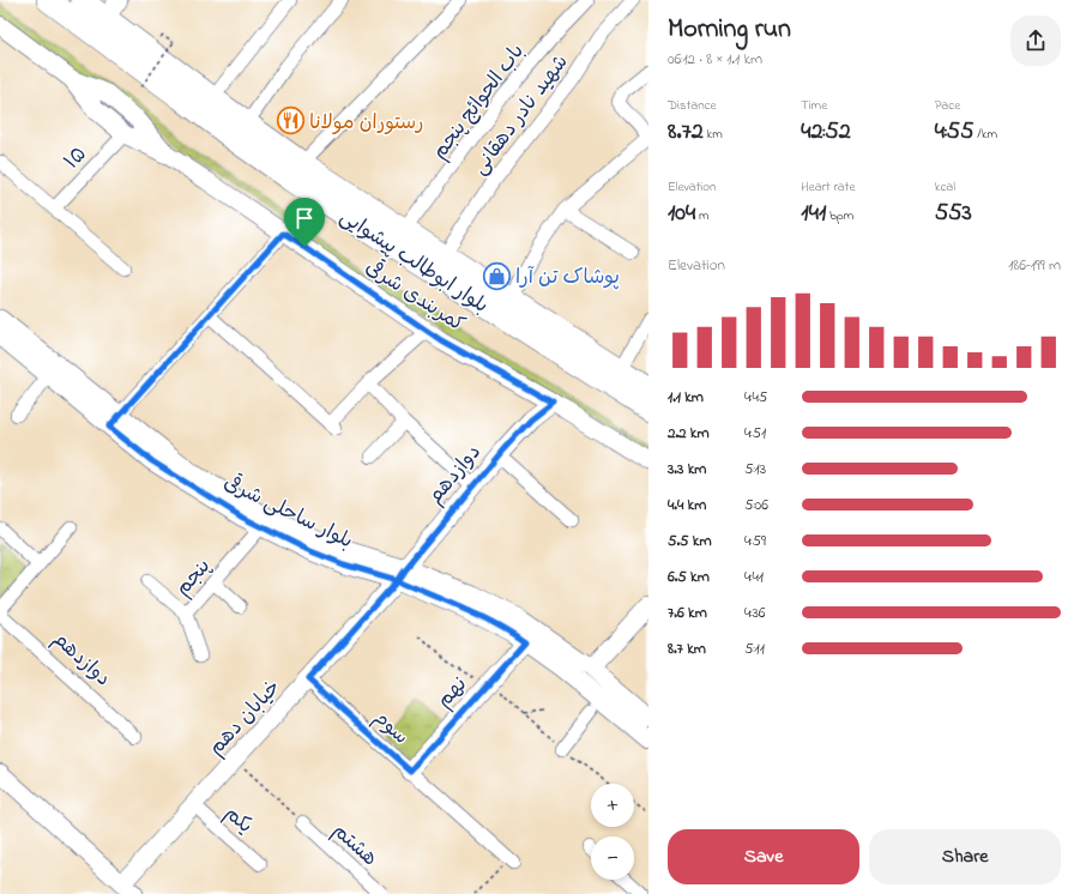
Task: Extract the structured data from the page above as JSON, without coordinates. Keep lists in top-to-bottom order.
{
  "streets": {
    "highway": ["بلوار ابوطالب پیشوایی"],
    "street": [
      "باب الحوائج پنجم",
      "شهید نادر دهقانی",
      "۱۵",
      "کمربندی شرقی",
      "دوازدهم",
      "بلوار ساحلی شرقی",
      "پنجم",
      "نهم",
      "خیابان دهم",
      "سوم",
      "یکم",
      "هشتم"
    ]
  },
  "crossings": [
    ["باب الحوائج پنجم", "بلوار ابوطالب پیشوایی"],
    ["شهید نادر دهقانی", "بلوار ابوطالب پیشوایی"],
    ["۱۵", "کمربندی شرقی"],
    ["کمربندی شرقی", "دوازدهم"],
    ["دوازدهم", "بلوار ساحلی شرقی"],
    ["دوازدهم", "خیابان دهم"],
    ["بلوار ساحلی شرقی", "پنجم"],
    ["بلوار ساحلی شرقی", "نهم"],
    ["بلوار ساحلی شرقی", "خیابان دهم"],
    ["نهم", "سوم"],
    ["خیابان دهم", "سوم"],
    ["خیابان دهم", "یکم"]
  ],
  "places": {
    "restaurant": ["رستوران مولانا"],
    "shop": ["پوشاک تن آرا"]
  },
  "page": {
    "heading": ["Morning run", "06:12 · 8 × 1.1 km"],
    "stats": [
      ["Distance", "8.72 km"],
      ["Time", "42:52"],
      ["Pace", "4:55 /km"],
      ["Elevation", "104 m"],
      ["Heart rate", "141 bpm"],
      ["kcal", "553"]
    ],
    "chart": ["Elevation", "186–199 m"],
    "list": [
      {
        "name": "1.1 km",
        "note": "4:45"
      },
      {
        "name": "2.2 km",
        "note": "4:51"
      },
      {
        "name": "3.3 km",
        "note": "5:13"
      },
      {
        "name": "4.4 km",
        "note": "5:06"
      },
      {
        "name": "5.5 km",
        "note": "4:59"
      },
      {
        "name": "6.5 km",
        "note": "4:41"
      },
      {
        "name": "7.6 km",
        "note": "4:36"
      },
      {
        "name": "8.7 km",
        "note": "5:11"
      }
    ],
    "map_buttons": ["+", "−"],
    "buttons": ["Save", "Share"]
  }
}
